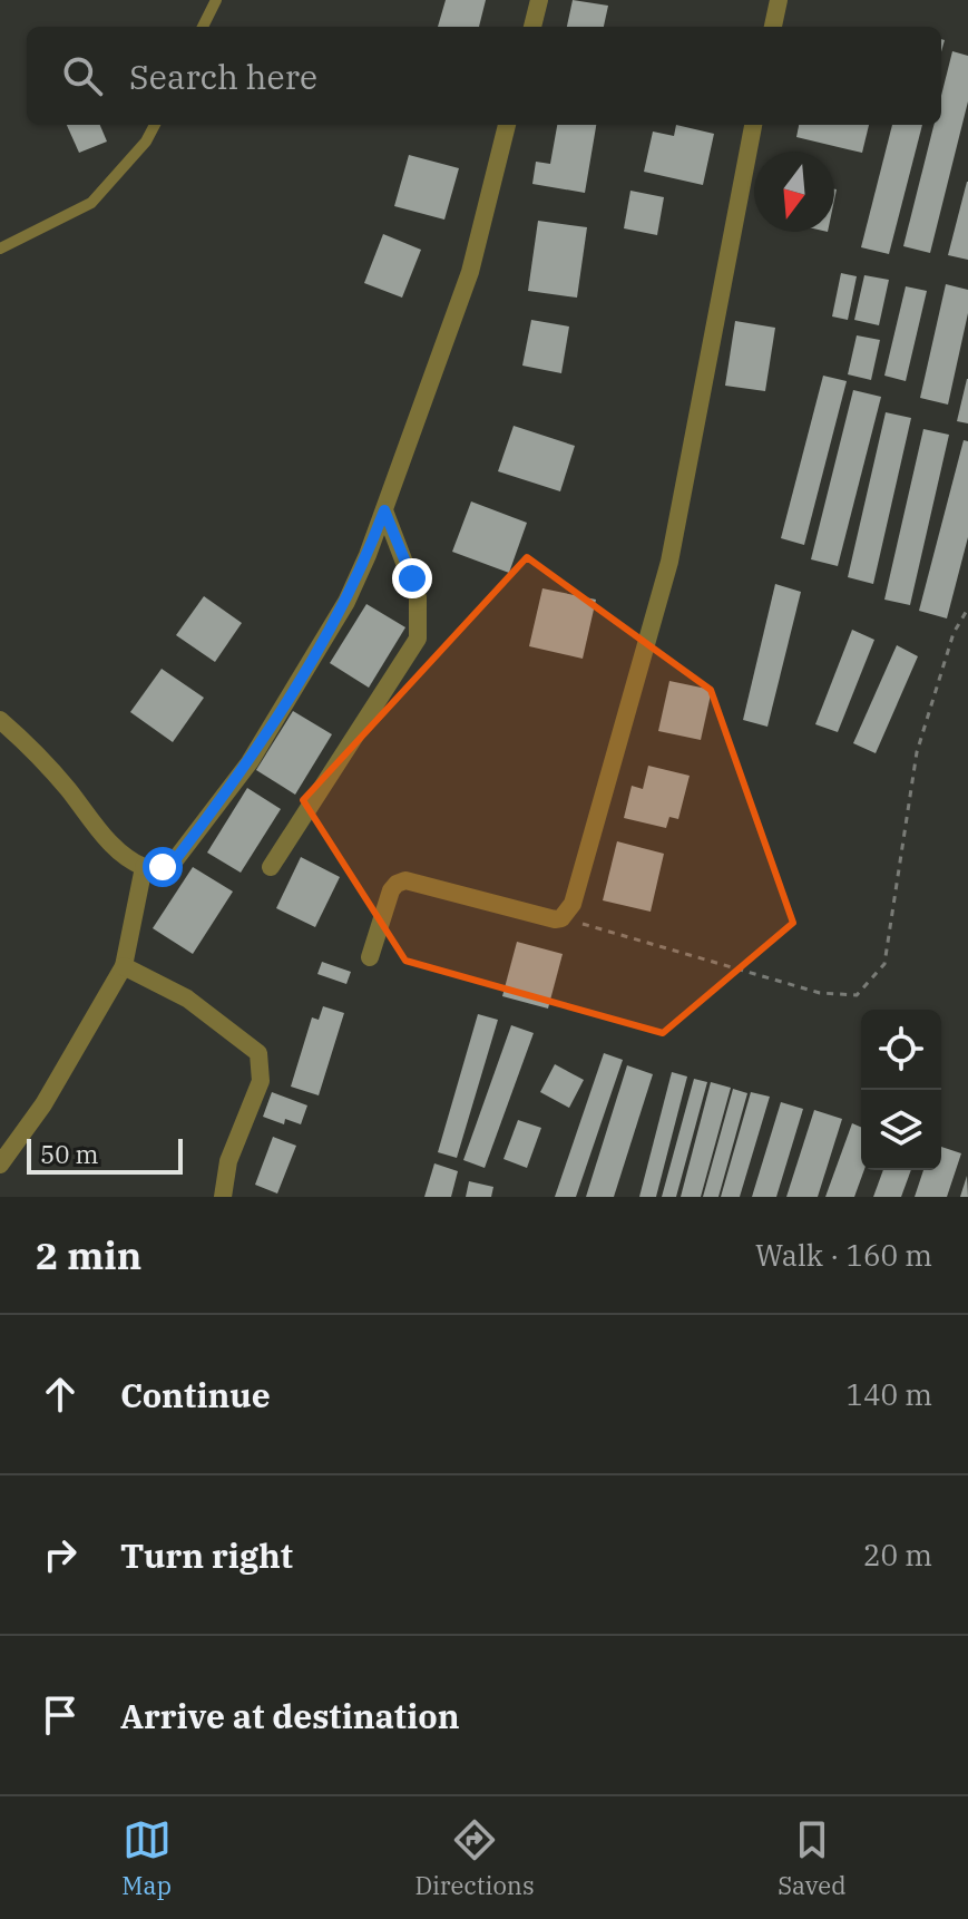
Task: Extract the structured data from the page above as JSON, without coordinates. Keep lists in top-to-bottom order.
{
  "scale_bar": "50 m",
  "north": "bottom",
  "page": {
    "search": "Search here",
    "scale": "50 m",
    "heading": ["2 min", "Walk · 160 m"],
    "list": [
      ["Continue", "140 m"],
      ["Turn right", "20 m"],
      "Arrive at destination"
    ],
    "nav": ["Map", "Directions", "Saved"]
  }
}
